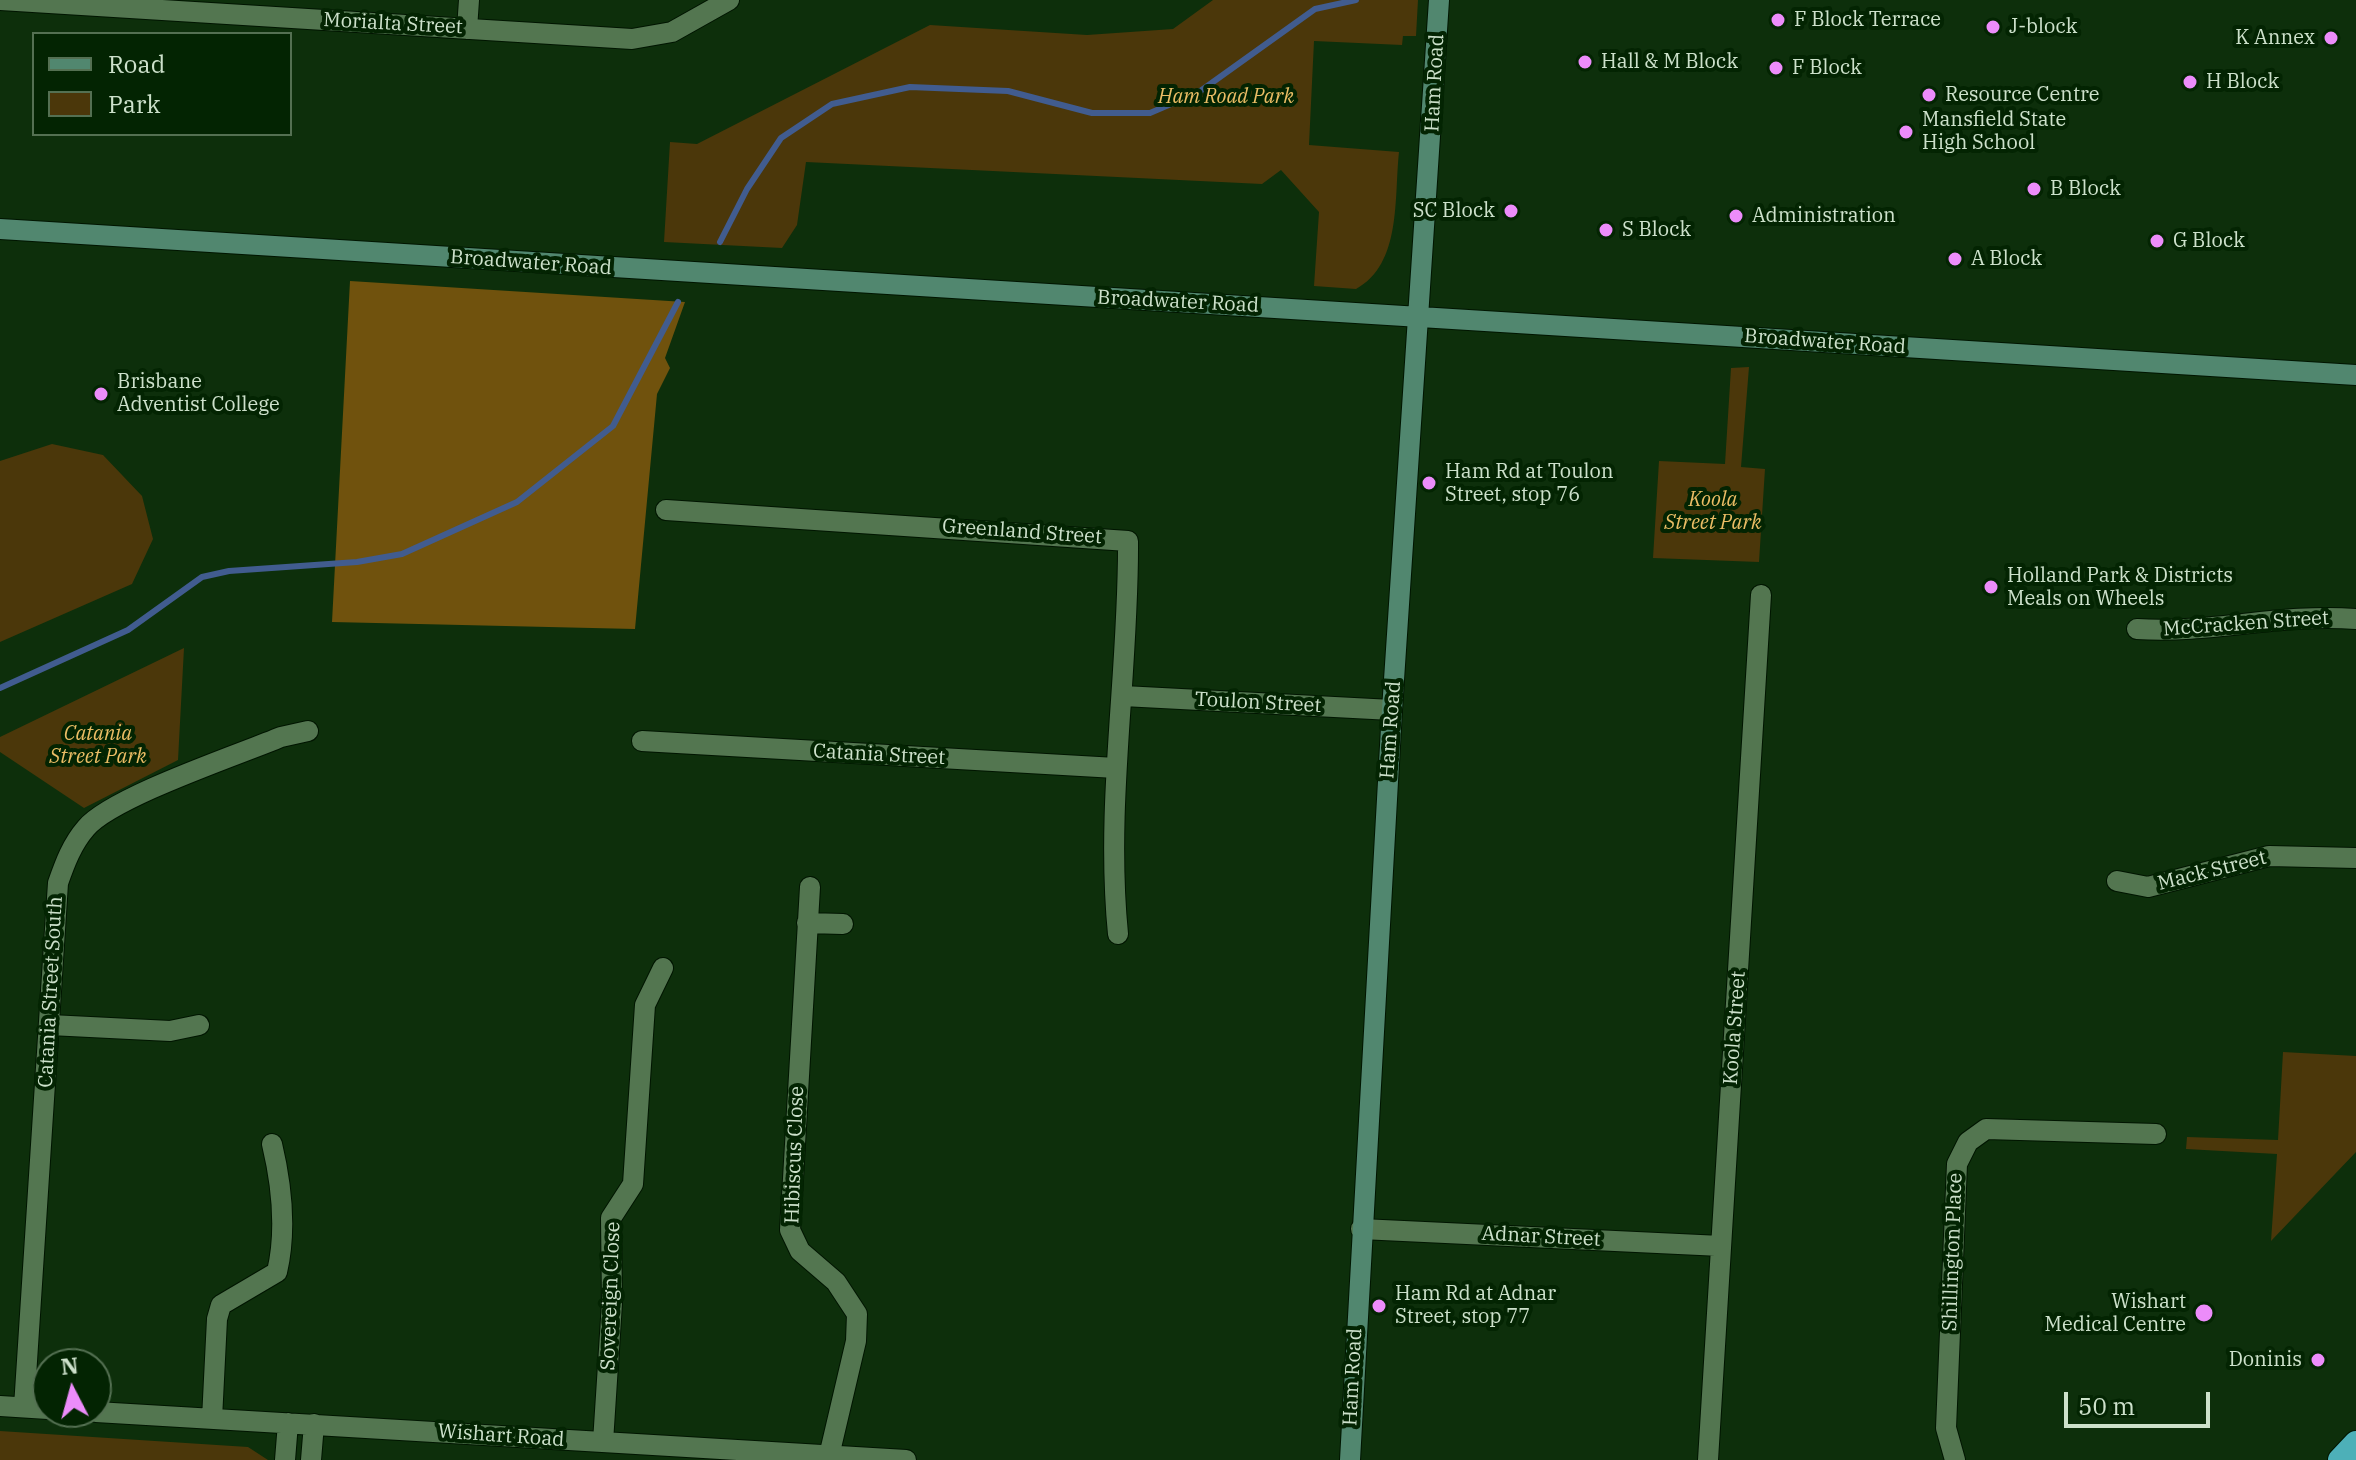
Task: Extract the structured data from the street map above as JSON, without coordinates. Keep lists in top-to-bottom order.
{
  "streets": {
    "main road": ["Ham Road", "Broadwater Road"],
    "street": [
      "Morialta Street",
      "Greenland Street",
      "McCracken Street",
      "Toulon Street",
      "Catania Street",
      "Mack Street",
      "Catania Street South",
      "Koola Street",
      "Hibiscus Close",
      "Adnar Street",
      "Shillington Place",
      "Sovereign Close",
      "Wishart Road"
    ]
  },
  "crossings": [
    ["Ham Road", "Broadwater Road"],
    ["Ham Road", "Toulon Street"],
    ["Ham Road", "Adnar Street"],
    ["Greenland Street", "Toulon Street"],
    ["Greenland Street", "Catania Street"],
    ["Koola Street", "Adnar Street"],
    ["Hibiscus Close", "Wishart Road"],
    ["Sovereign Close", "Wishart Road"]
  ],
  "parks": ["Ham Road Park", "Koola Street Park", "Catania Street Park"],
  "places": [
    "F Block Terrace",
    "J-block",
    "K Annex",
    "Hall & M Block",
    "F Block",
    "H Block",
    "Resource Centre",
    "Mansfield State High School",
    "B Block",
    "SC Block",
    "Administration",
    "S Block",
    "G Block",
    "A Block",
    "Brisbane Adventist College",
    "Ham Rd at Toulon Street, stop 76",
    "Holland Park & Districts Meals on Wheels",
    "Ham Rd at Adnar Street, stop 77",
    "Wishart Medical Centre",
    "Doninis"
  ],
  "legend": ["Road", "Park"],
  "scale_bar": "50 m",
  "north": "top"
}
